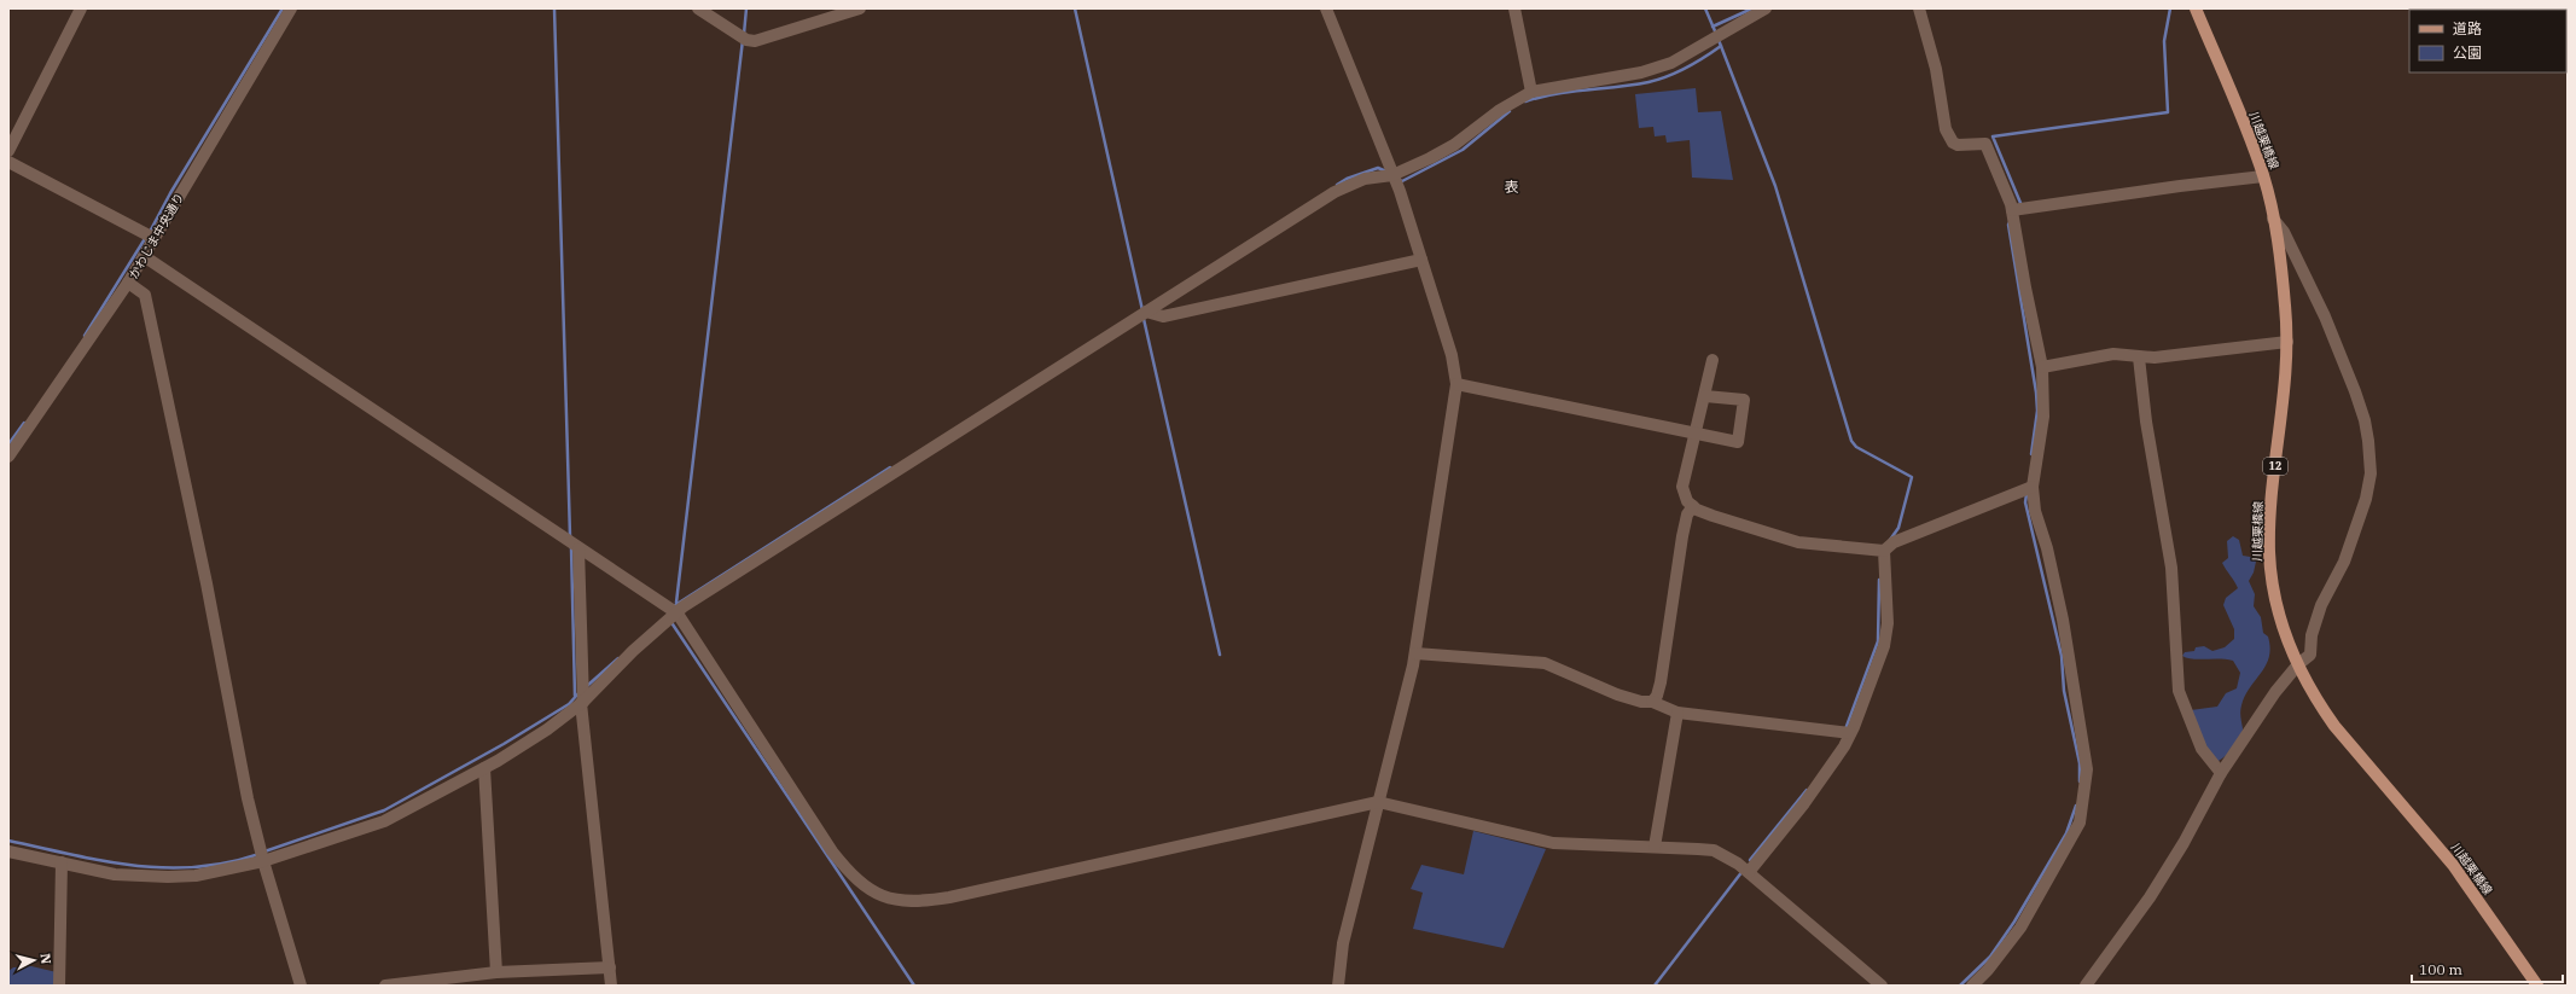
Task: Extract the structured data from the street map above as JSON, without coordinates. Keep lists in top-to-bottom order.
{
  "streets": {
    "main road": ["川越栗橋線", "12"],
    "street": ["かわじま中央通り"]
  },
  "districts": ["表"],
  "legend": ["道路", "公園"],
  "scale_bar": "100 m",
  "north": "right"
}
